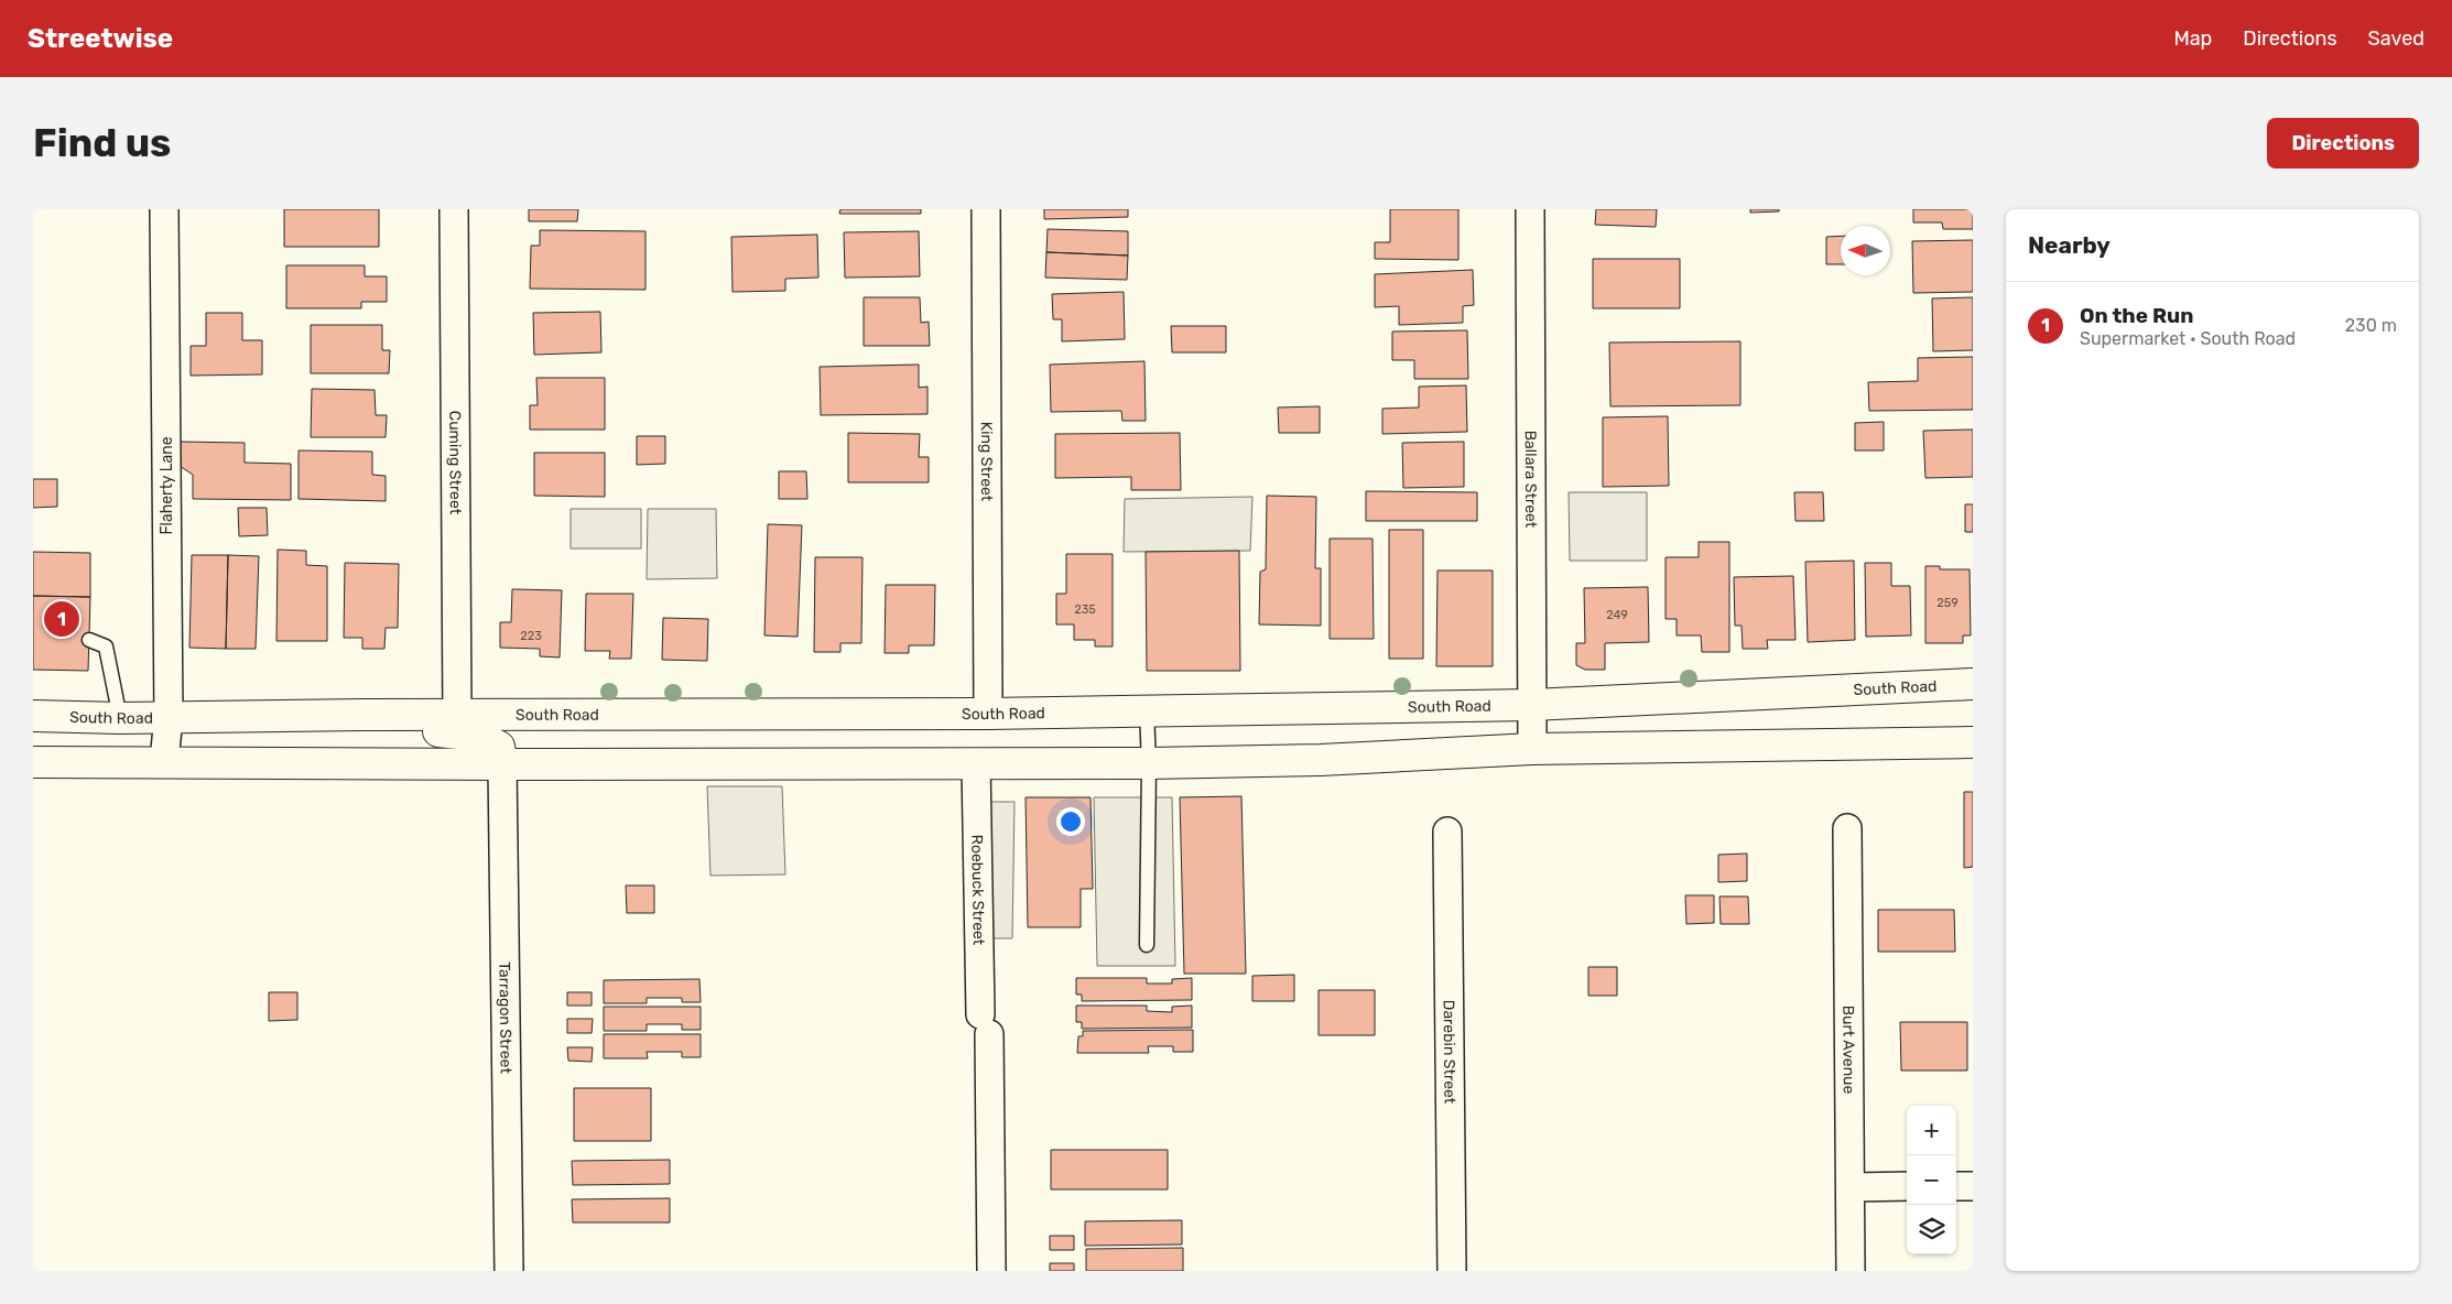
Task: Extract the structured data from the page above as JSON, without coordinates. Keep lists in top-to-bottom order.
{
  "streets": {
    "highway": ["South Road"],
    "street": [
      "King Street",
      "Cuming Street",
      "Ballara Street",
      "Flaherty Lane",
      "Roebuck Street",
      "Tarragon Street",
      "Burt Avenue",
      "Darebin Street"
    ]
  },
  "crossings": [
    ["King Street", "South Road"],
    ["Cuming Street", "South Road"],
    ["Ballara Street", "South Road"],
    ["Flaherty Lane", "South Road"]
  ],
  "house_numbers": [
    "259",
    "235",
    "249",
    "223"
  ],
  "north": "left",
  "page": {
    "header": "Streetwise",
    "nav": ["Map", "Directions", "Saved"],
    "buttons": "Directions",
    "title": "Find us",
    "heading": "Nearby",
    "list": [
      {
        "mark": "1",
        "name": "On the Run",
        "note": "Supermarket · South Road",
        "value": "230 m"
      }
    ],
    "pins": "1",
    "map_buttons": ["+", "−"]
  }
}
